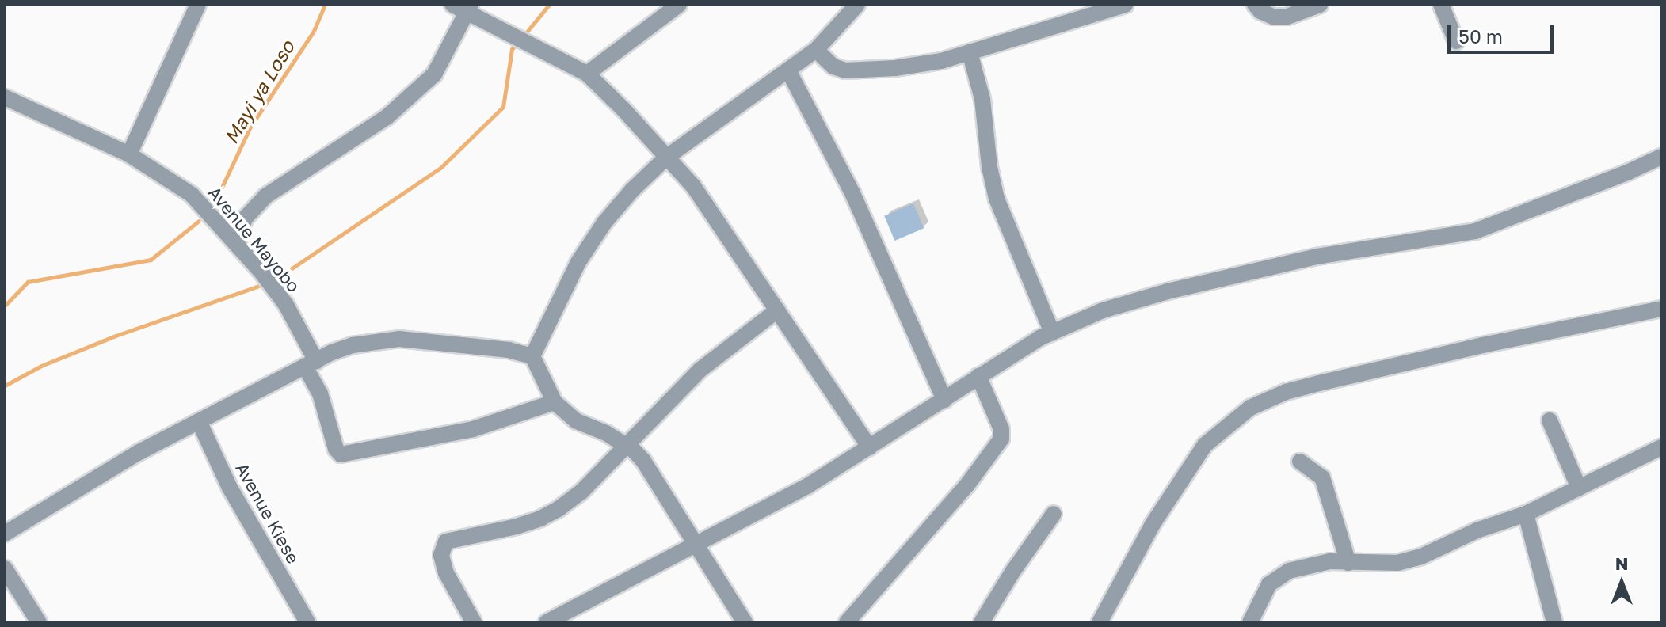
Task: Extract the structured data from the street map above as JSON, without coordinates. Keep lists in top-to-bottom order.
{
  "streets": {
    "street": ["Avenue Mayobo", "Avenue Kiese"]
  },
  "water": ["Mayi ya Loso"],
  "scale_bar": "50 m",
  "north": "top"
}
